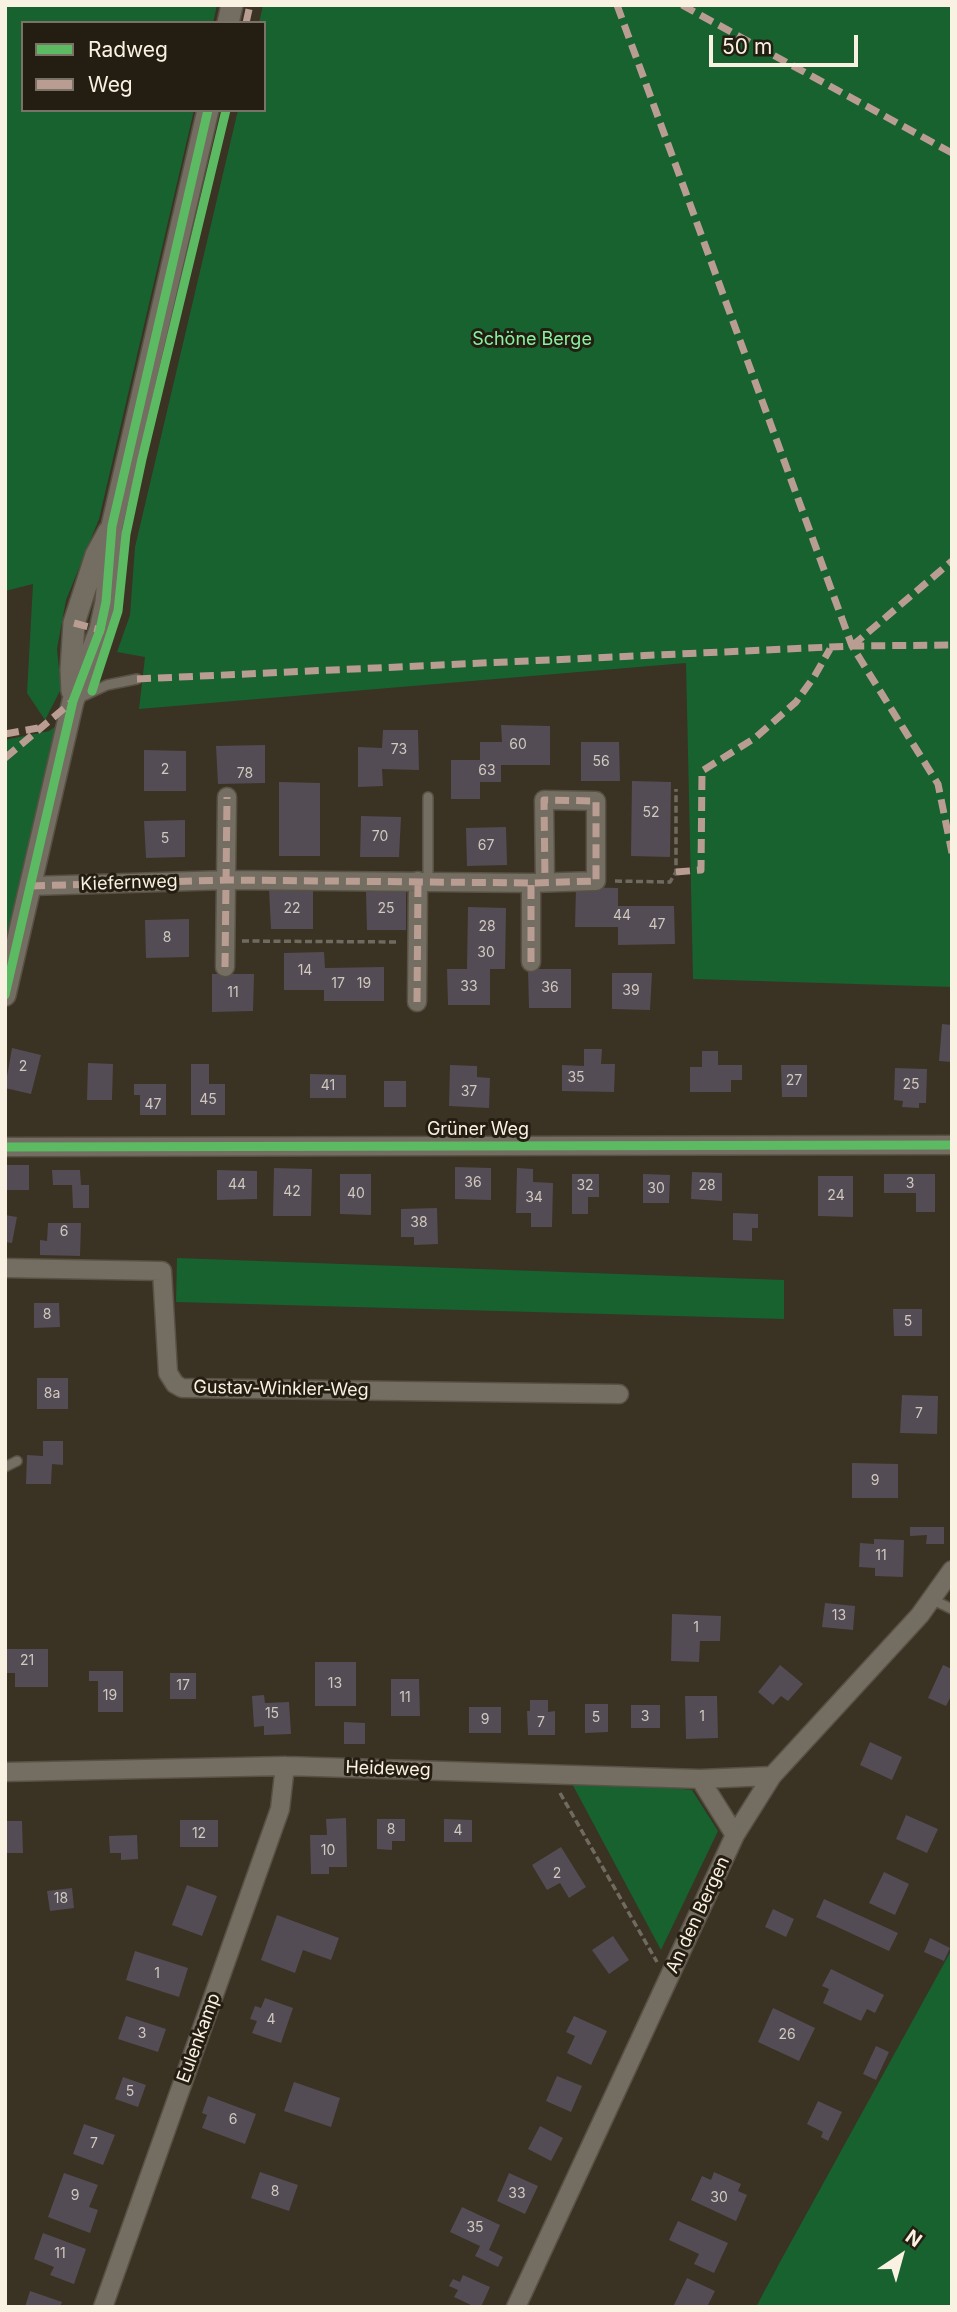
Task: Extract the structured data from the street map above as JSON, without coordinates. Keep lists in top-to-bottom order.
{
  "streets": {
    "street": [
      "Kiefernweg",
      "Grüner Weg",
      "Gustav-Winkler-Weg",
      "Heideweg",
      "An den Bergen",
      "Eulenkamp"
    ]
  },
  "crossings": [
    ["Heideweg", "An den Bergen"],
    ["Heideweg", "Eulenkamp"]
  ],
  "parks": ["Schöne Berge"],
  "house_numbers": [
    "60",
    "73",
    "56",
    "2",
    "63",
    "78",
    "52",
    "70",
    "5",
    "67",
    "22",
    "25",
    "44",
    "47",
    "28",
    "8",
    "30",
    "14",
    "17",
    "19",
    "33",
    "36",
    "39",
    "11",
    "2",
    "35",
    "27",
    "25",
    "41",
    "37",
    "45",
    "47",
    "36",
    "3",
    "44",
    "32",
    "28",
    "30",
    "42",
    "40",
    "24",
    "34",
    "38",
    "6",
    "8",
    "5",
    "8a",
    "7",
    "9",
    "11",
    "13",
    "1",
    "21",
    "13",
    "17",
    "19",
    "11",
    "15",
    "3",
    "1",
    "5",
    "9",
    "7",
    "8",
    "4",
    "12",
    "10",
    "2",
    "18",
    "1",
    "4",
    "3",
    "26",
    "5",
    "6",
    "7",
    "8",
    "33",
    "9",
    "30",
    "35",
    "11"
  ],
  "legend": ["Radweg", "Weg"],
  "scale_bar": "50 m",
  "north": "top right"
}
